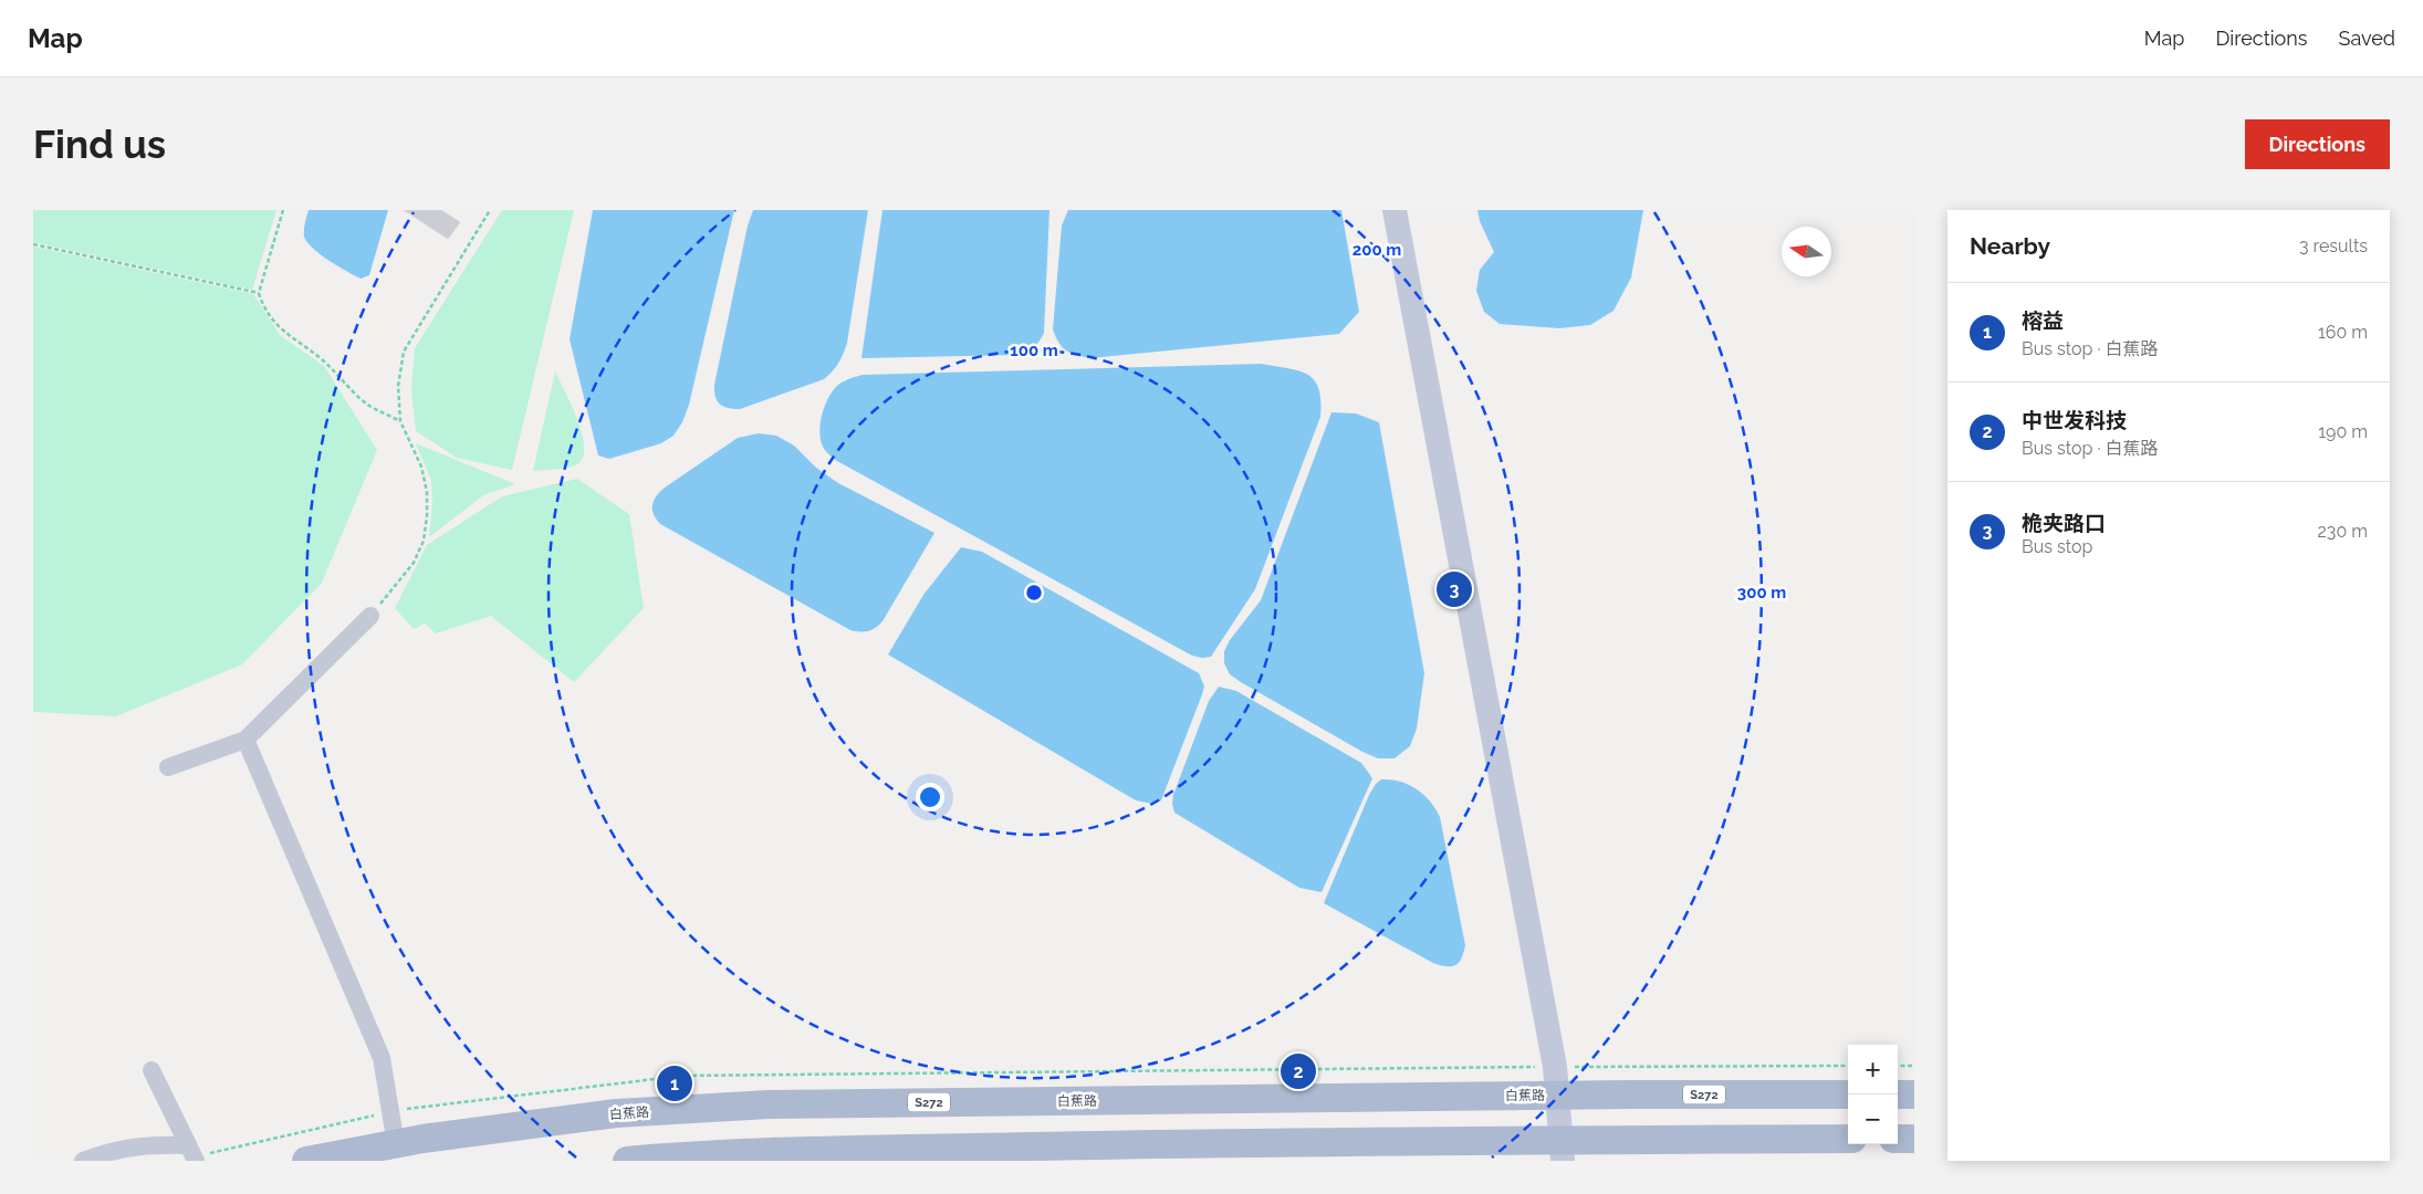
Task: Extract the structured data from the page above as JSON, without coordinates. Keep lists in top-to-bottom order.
{
  "streets": {
    "main road": ["S272", "白蕉路"]
  },
  "north": "left",
  "page": {
    "header": "Map",
    "nav": ["Map", "Directions", "Saved"],
    "buttons": "Directions",
    "title": "Find us",
    "heading": ["Nearby", "3 results"],
    "list": [
      {
        "mark": "1",
        "name": "榕益",
        "note": "Bus stop · 白蕉路",
        "value": "160 m"
      },
      {
        "mark": "2",
        "name": "中世发科技",
        "note": "Bus stop · 白蕉路",
        "value": "190 m"
      },
      {
        "mark": "3",
        "name": "桅夹路口",
        "note": "Bus stop",
        "value": "230 m"
      }
    ],
    "pins": ["3", "2", "1"],
    "map_buttons": ["+", "−"]
  },
  "rings": ["200 m", "100 m", "300 m"]
}
